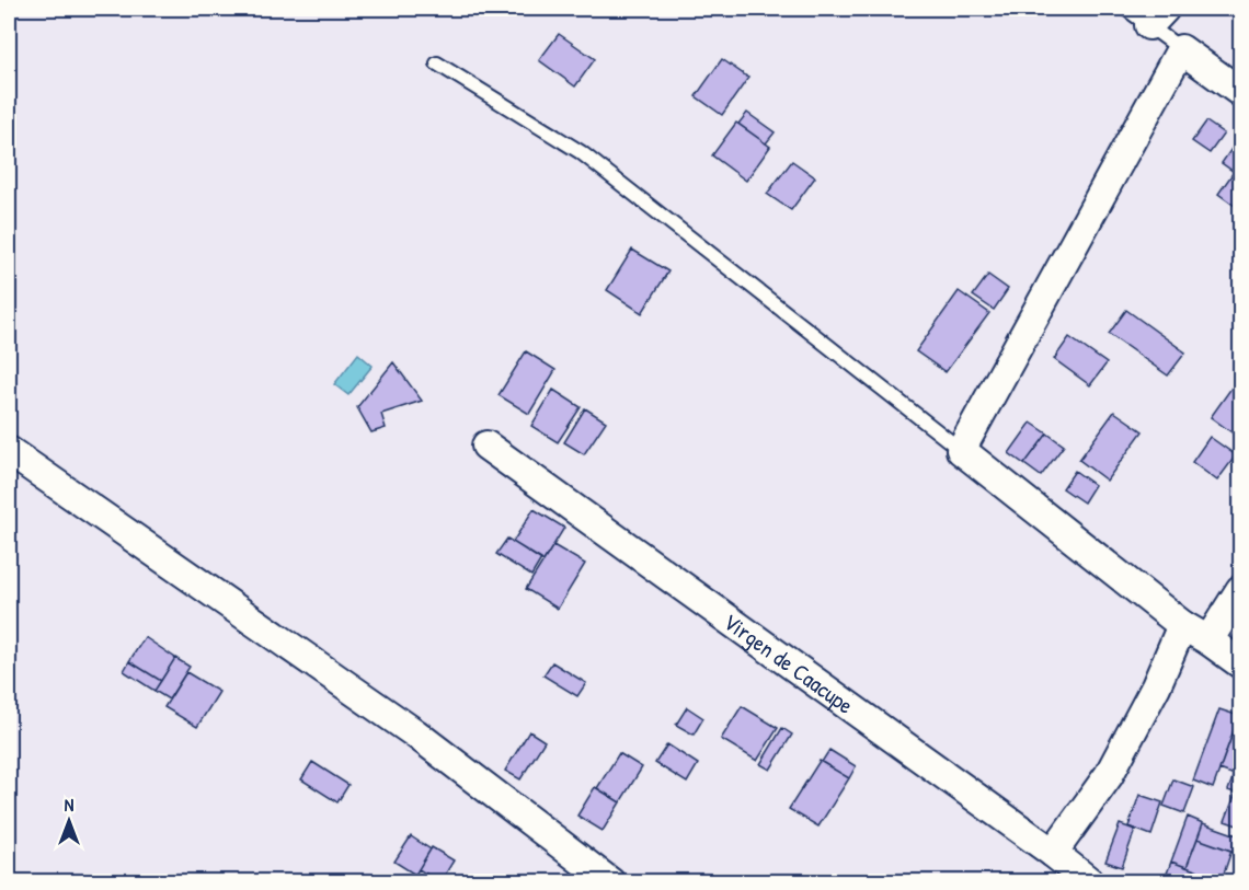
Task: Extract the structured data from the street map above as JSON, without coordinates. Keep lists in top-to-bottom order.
{
  "streets": {
    "street": ["Virgen de Caacupe"]
  },
  "north": "top"
}
